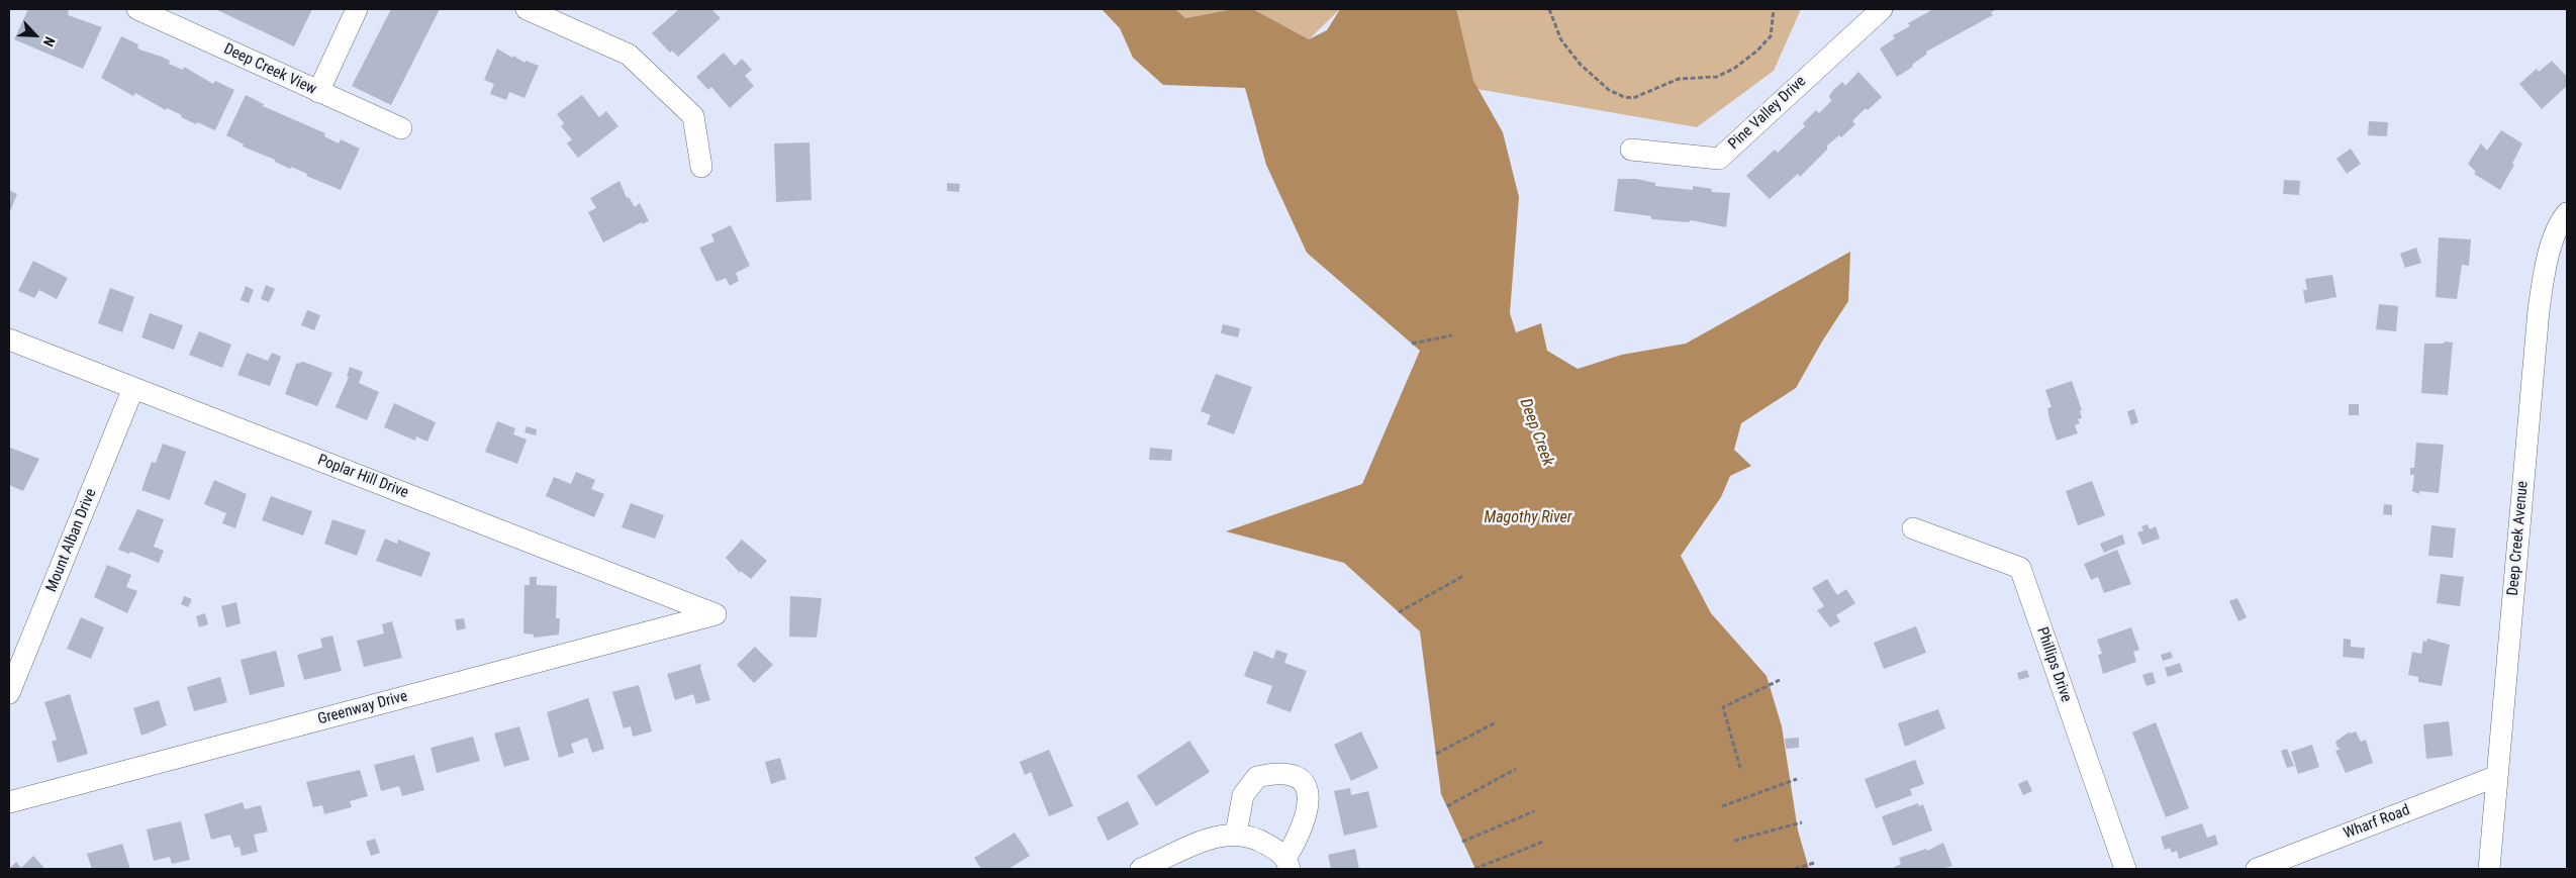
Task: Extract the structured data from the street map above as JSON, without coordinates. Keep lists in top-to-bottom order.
{
  "streets": {
    "street": [
      "Deep Creek View",
      "Pine Valley Drive",
      "Poplar Hill Drive",
      "Deep Creek Avenue",
      "Mount Alban Drive",
      "Phillips Drive",
      "Greenway Drive",
      "Wharf Road"
    ]
  },
  "crossings": [
    ["Poplar Hill Drive", "Mount Alban Drive"],
    ["Poplar Hill Drive", "Greenway Drive"],
    ["Deep Creek Avenue", "Wharf Road"]
  ],
  "water": ["Deep Creek", "Magothy River"],
  "north": "bottom right"
}
